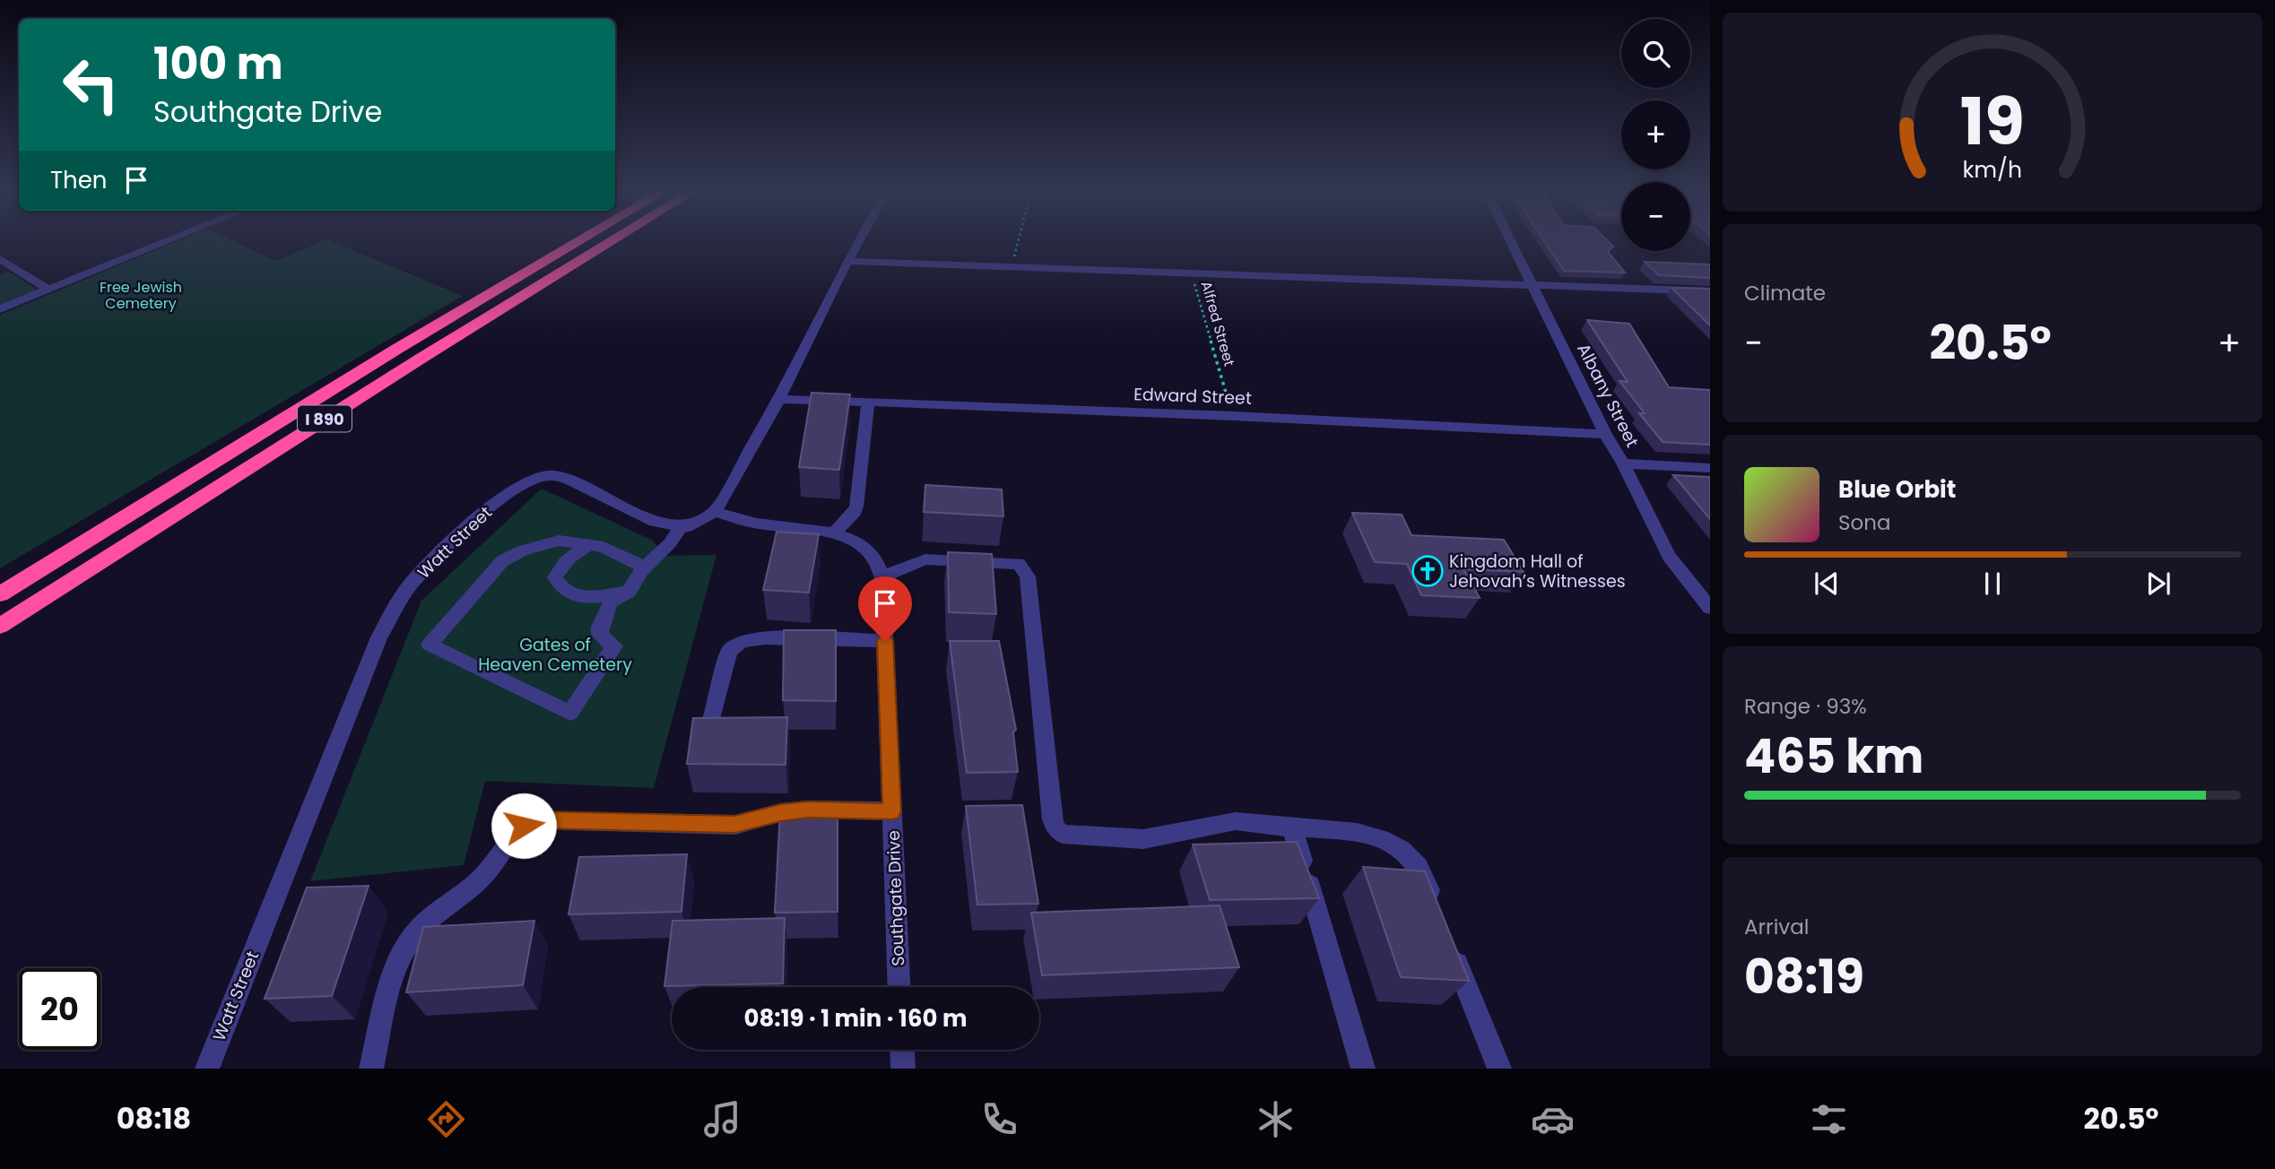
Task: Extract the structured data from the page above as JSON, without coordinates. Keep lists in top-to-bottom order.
{
  "streets": {
    "highway": ["I 890"],
    "street": [
      "Albany Street",
      "Edward Street",
      "Watt Street",
      "Southgate Drive"
    ],
    "path": ["Alfred Street"]
  },
  "crossings": [
    ["Alfred Street", "Edward Street"],
    ["Albany Street", "Edward Street"]
  ],
  "parks": ["Free Jewish Cemetery", "Gates of Heaven Cemetery"],
  "places": {
    "church": ["Kingdom Hall of Jehovah’s Witnesses"]
  },
  "page": {
    "map_buttons": ["+", "−"],
    "turn": ["100 m", "Southgate Drive"],
    "then": "Then",
    "tile": [
      "Climate",
      ["Range · 93%", "465 km"],
      ["Arrival", "08:19"]
    ],
    "heat": ["−", "20.5°", "+"],
    "song": ["Blue Orbit", "Sona"],
    "limit": "20",
    "trip": "08:19 · 1 min · 160 m",
    "tabs": ["08:18", "20.5°"],
    "gauge": ["19", "km/h"]
  }
}
